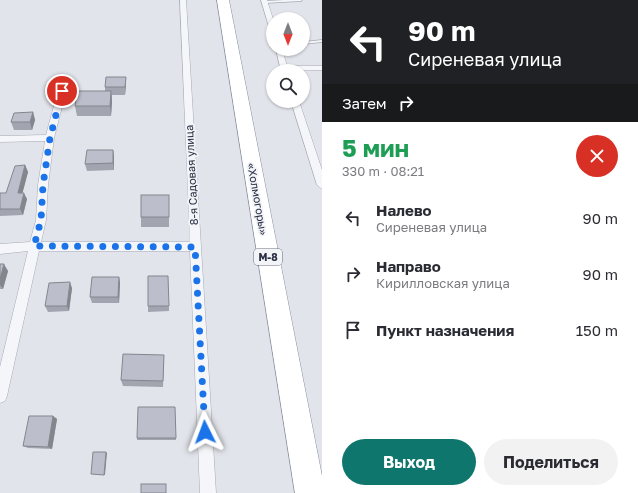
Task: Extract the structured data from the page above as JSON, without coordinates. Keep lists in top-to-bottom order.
{
  "streets": {
    "highway": ["«Холмогоры»", "М-8"],
    "street": ["8-я Садовая улица"]
  },
  "north": "bottom",
  "page": {
    "turn": ["90 m", "Сиреневая улица"],
    "then": "Затем",
    "heading": ["5 мин", "330 m · 08:21"],
    "list": [
      {
        "name": "Налево",
        "note": "Сиреневая улица",
        "value": "90 m"
      },
      {
        "name": "Направо",
        "note": "Кирилловская улица",
        "value": "90 m"
      },
      {
        "name": "Пункт назначения",
        "value": "150 m"
      }
    ],
    "buttons": ["Выход", "Поделиться"]
  }
}
